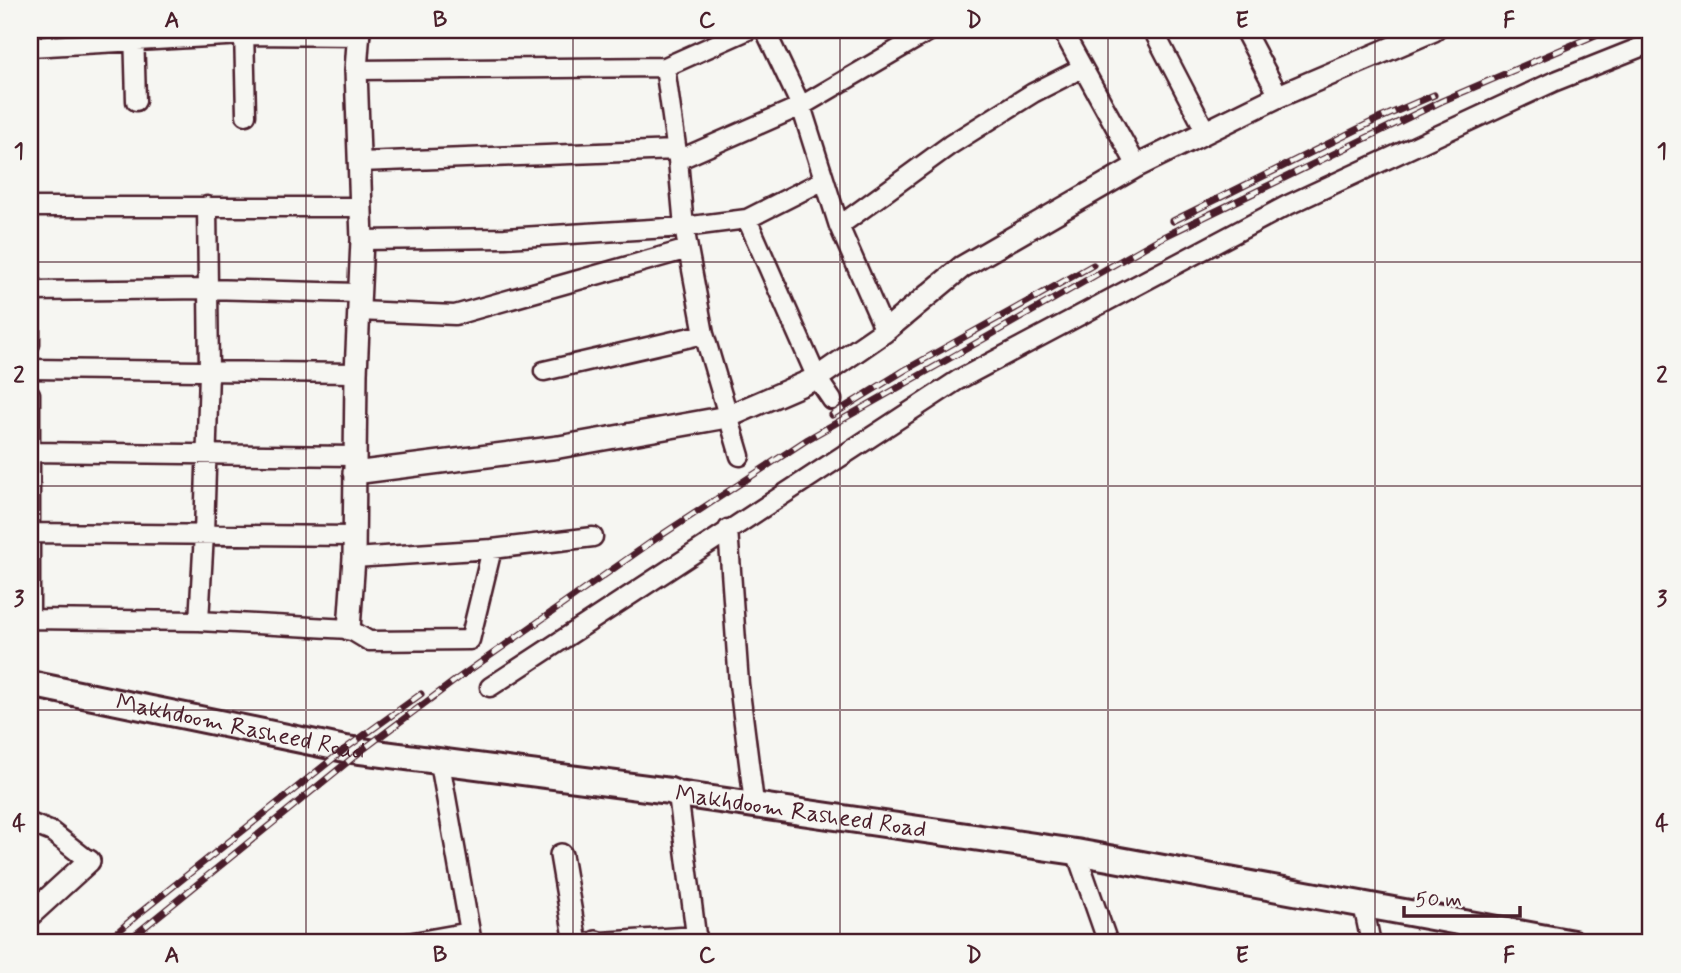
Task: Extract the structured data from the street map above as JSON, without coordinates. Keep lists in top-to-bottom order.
{
  "streets": {
    "main road": ["Makhdoom Rasheed Road"]
  },
  "scale_bar": "50 m",
  "grid": {
    "columns": [
      "A",
      "B",
      "C",
      "D",
      "E",
      "F"
    ],
    "rows": [
      "1",
      "2",
      "3",
      "4"
    ]
  }
}
